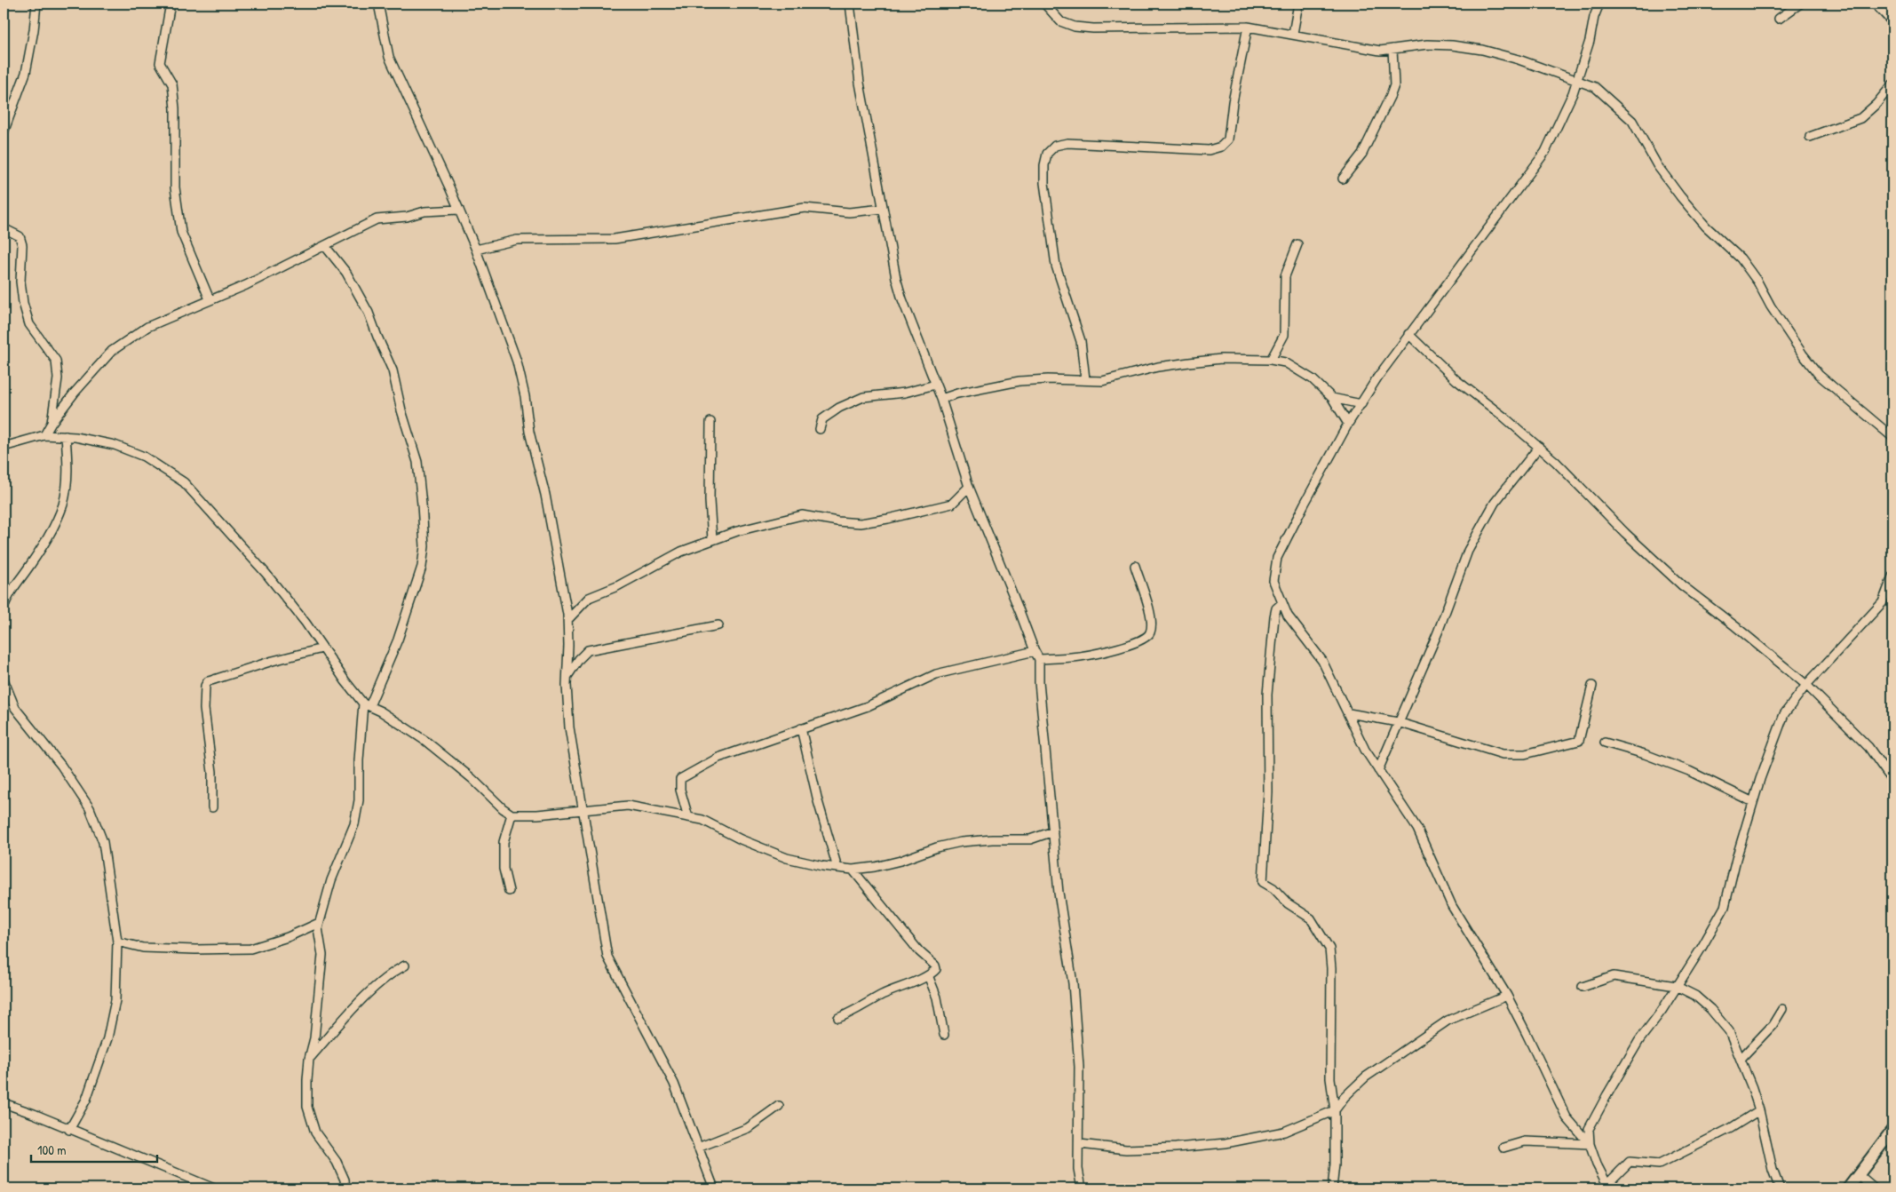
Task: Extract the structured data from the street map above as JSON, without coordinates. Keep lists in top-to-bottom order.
{
  "scale_bar": "100 m"
}
